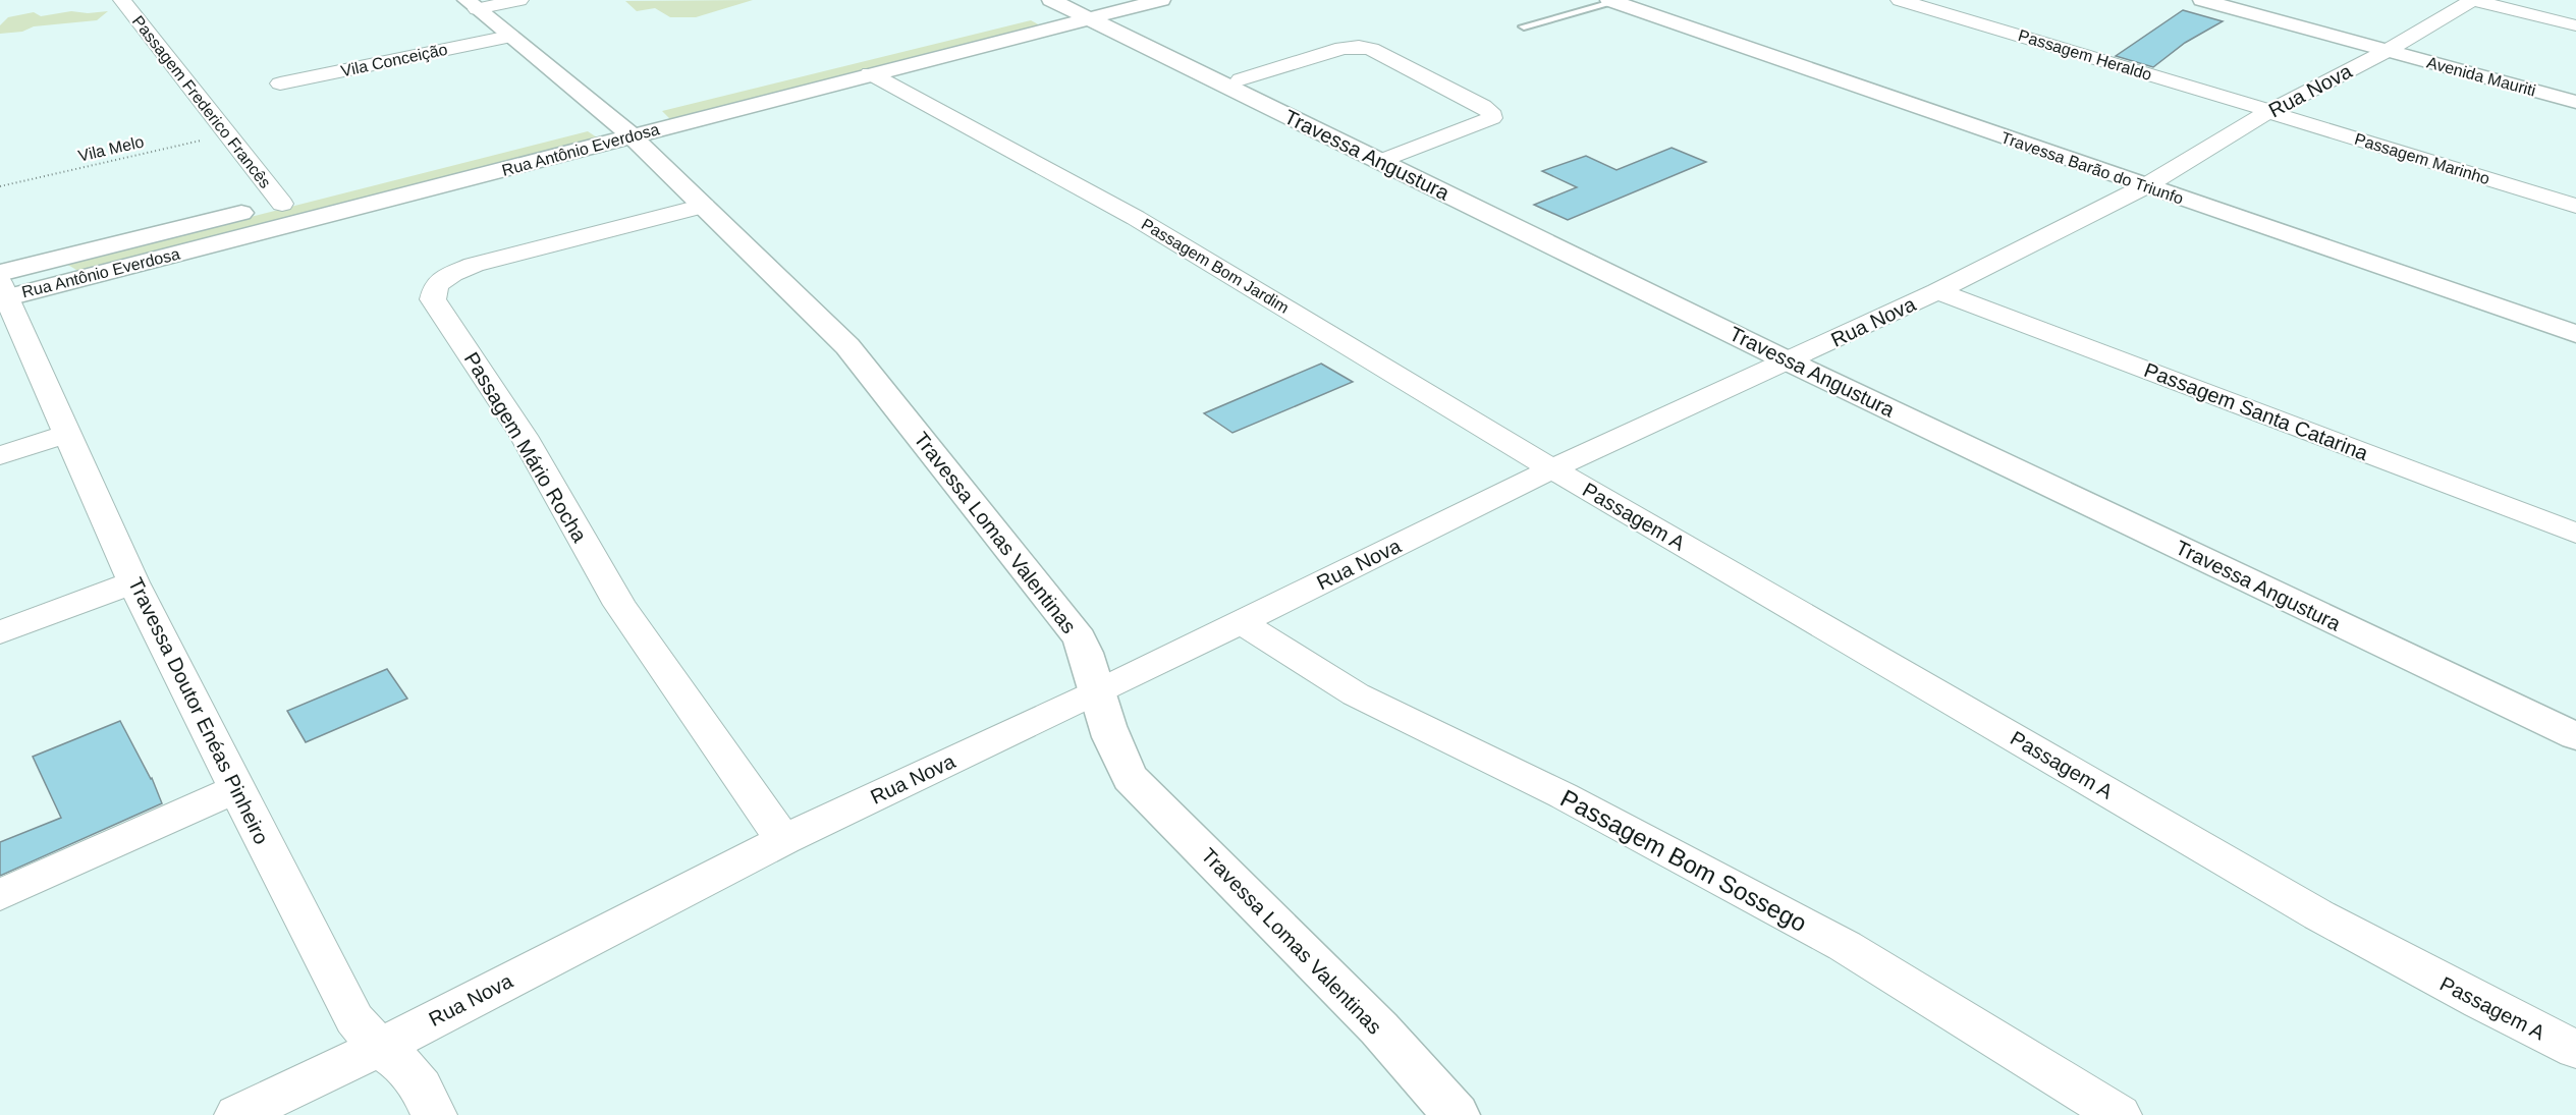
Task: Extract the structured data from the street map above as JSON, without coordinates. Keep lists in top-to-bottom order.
{
  "streets": {
    "street": [
      "Passagem Heraldo",
      "Vila Conceição",
      "Avenida Mauriti",
      "Rua Nova",
      "Passagem Frederico Francês",
      "Rua Antônio Everdosa",
      "Travessa Angustura",
      "Passagem Marinho",
      "Travessa Barão do Triunfo",
      "Passagem Bom Jardim",
      "Passagem Santa Catarina",
      "Passagem Mário Rocha",
      "Passagem A",
      "Travessa Lomas Valentinas",
      "Travessa Doutor Enéas Pinheiro",
      "Passagem Bom Sossego"
    ],
    "path": ["Vila Melo"]
  },
  "crossings": [
    ["Passagem Heraldo", "Rua Nova"],
    ["Passagem Heraldo", "Passagem Marinho"],
    ["Vila Conceição", "Travessa Lomas Valentinas"],
    ["Avenida Mauriti", "Rua Nova"],
    ["Rua Nova", "Travessa Angustura"],
    ["Rua Nova", "Passagem Marinho"],
    ["Rua Nova", "Travessa Barão do Triunfo"],
    ["Rua Nova", "Passagem Bom Jardim"],
    ["Rua Nova", "Passagem Santa Catarina"],
    ["Rua Nova", "Passagem Mário Rocha"],
    ["Rua Nova", "Passagem A"],
    ["Rua Nova", "Travessa Lomas Valentinas"],
    ["Rua Nova", "Travessa Doutor Enéas Pinheiro"],
    ["Rua Nova", "Passagem Bom Sossego"],
    ["Passagem Frederico Francês", "Vila Melo"],
    ["Passagem Frederico Francês", "Rua Antônio Everdosa"],
    ["Rua Antônio Everdosa", "Travessa Angustura"],
    ["Rua Antônio Everdosa", "Passagem Bom Jardim"],
    ["Rua Antônio Everdosa", "Travessa Lomas Valentinas"],
    ["Rua Antônio Everdosa", "Travessa Doutor Enéas Pinheiro"],
    ["Passagem Bom Jardim", "Passagem A"],
    ["Passagem Mário Rocha", "Travessa Lomas Valentinas"]
  ]
}
